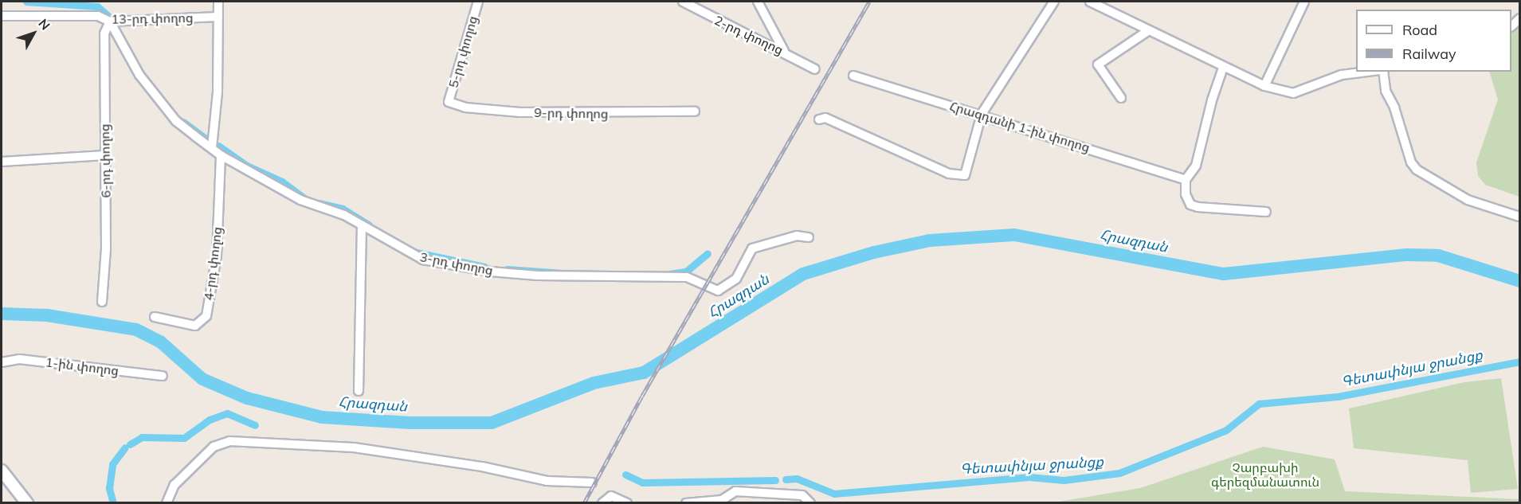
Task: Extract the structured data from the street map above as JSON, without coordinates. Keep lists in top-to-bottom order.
{
  "streets": {
    "street": [
      "13-րդ փողոց",
      "2-րդ փողոց",
      "5-րդ փողոց",
      "9-րդ փողոց",
      "Հրազդանի 1-ին փողոց",
      "6-րդ փողոց",
      "4-րդ փողոց",
      "3-րդ փողոց",
      "1-ին փողոց"
    ]
  },
  "crossings": [
    ["13-րդ փողոց", "6-րդ փողոց"],
    ["13-րդ փողոց", "3-րդ փողոց"],
    ["5-րդ փողոց", "9-րդ փողոց"],
    ["6-րդ փողոց", "3-րդ փողոց"],
    ["4-րդ փողոց", "3-րդ փողոց"]
  ],
  "water": ["Հրազդան", "Գետափնյա ջրանցք"],
  "parks": ["Չարբախի գերեզմանատուն"],
  "legend": ["Road", "Railway"],
  "north": "top right"
}
